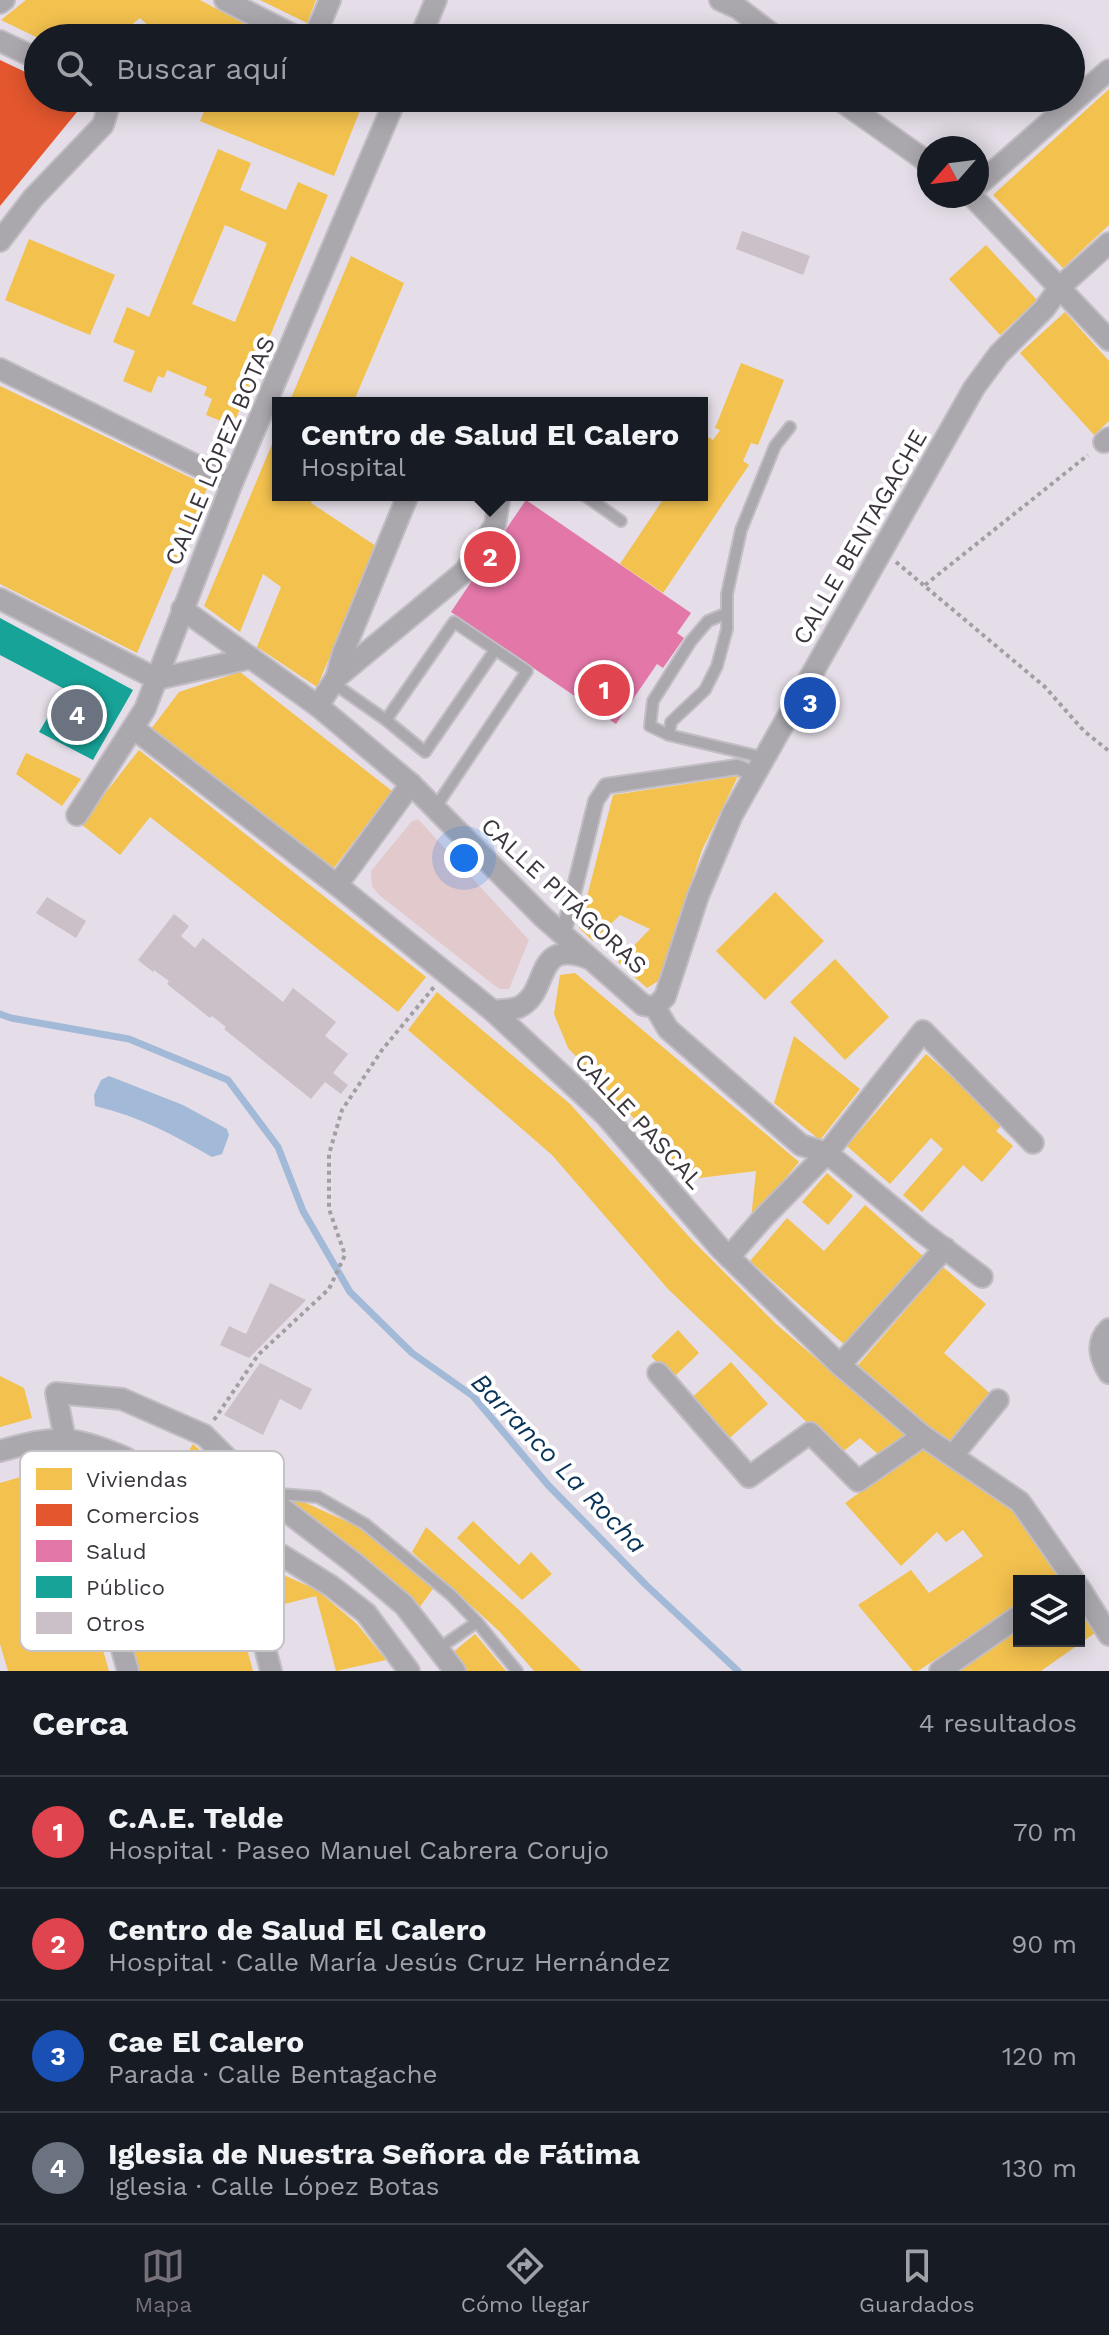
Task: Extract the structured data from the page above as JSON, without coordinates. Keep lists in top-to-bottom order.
{
  "streets": {
    "street": [
      "CALLE LÓPEZ BOTAS",
      "CALLE BENTAGACHE",
      "CALLE PITÁGORAS",
      "CALLE PASCAL"
    ]
  },
  "crossings": [
    ["CALLE LÓPEZ BOTAS", "CALLE PITÁGORAS"],
    ["CALLE LÓPEZ BOTAS", "CALLE PASCAL"],
    ["CALLE BENTAGACHE", "CALLE PITÁGORAS"]
  ],
  "water": ["Barranco La Rocha"],
  "legend": [
    "Viviendas",
    "Comercios",
    "Salud",
    "Público",
    "Otros"
  ],
  "north": "bottom left",
  "page": {
    "search": "Buscar aquí",
    "popup": ["Centro de Salud El Calero", "Hospital"],
    "pins": [
      "2",
      "1",
      "3",
      "4"
    ],
    "heading": ["Cerca", "4 resultados"],
    "list": [
      {
        "mark": "1",
        "name": "C.A.E. Telde",
        "note": "Hospital · Paseo Manuel Cabrera Corujo",
        "value": "70 m"
      },
      {
        "mark": "2",
        "name": "Centro de Salud El Calero",
        "note": "Hospital · Calle María Jesús Cruz Hernández",
        "value": "90 m"
      },
      {
        "mark": "3",
        "name": "Cae El Calero",
        "note": "Parada · Calle Bentagache",
        "value": "120 m"
      },
      {
        "mark": "4",
        "name": "Iglesia de Nuestra Señora de Fátima",
        "note": "Iglesia · Calle López Botas",
        "value": "130 m"
      }
    ],
    "nav": ["Mapa", "Cómo llegar", "Guardados"]
  }
}
